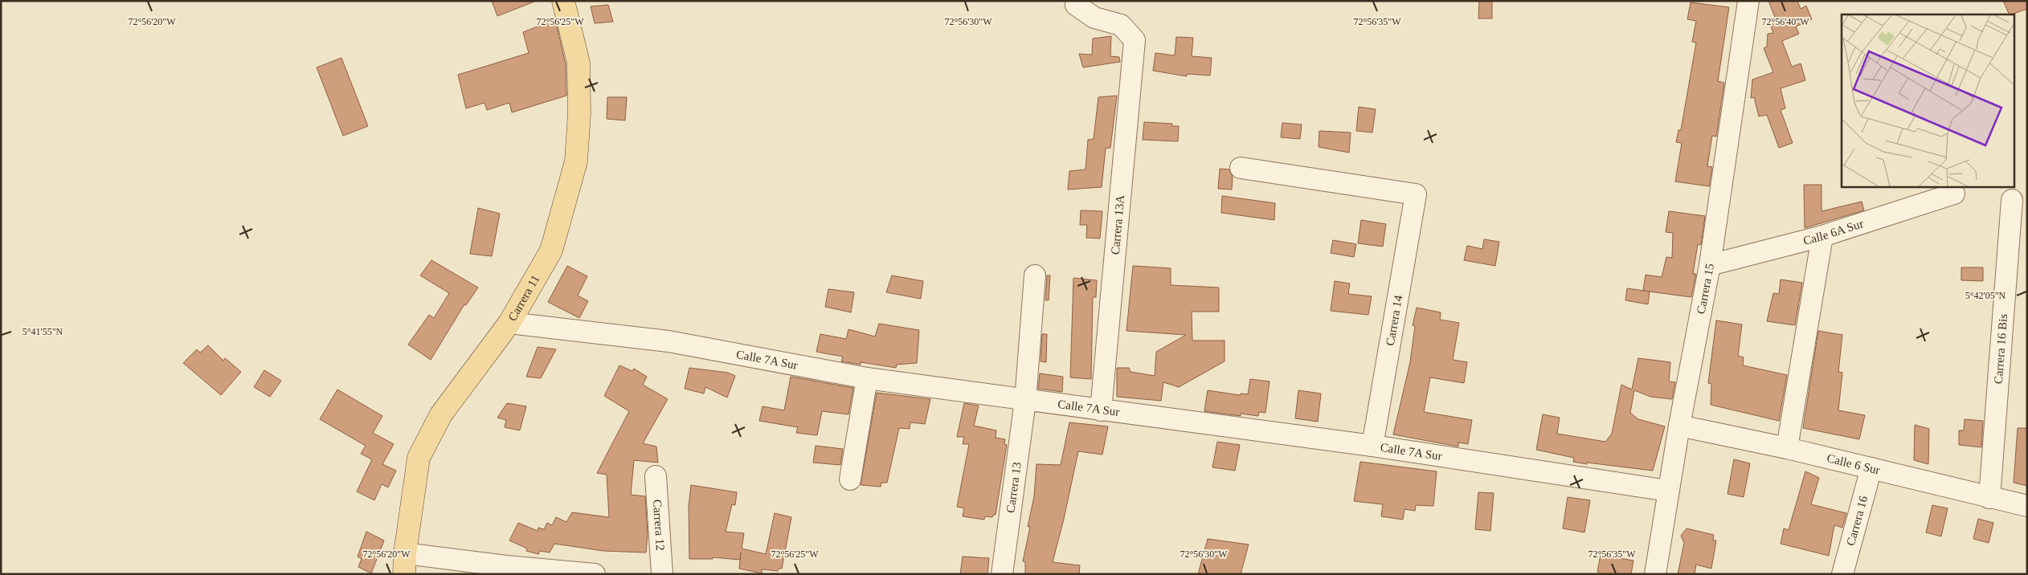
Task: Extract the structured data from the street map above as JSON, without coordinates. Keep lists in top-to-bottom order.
{
  "streets": {
    "main road": ["Carrera 11"],
    "street": [
      "Carrera 13A",
      "Calle 6A Sur",
      "Carrera 15",
      "Carrera 14",
      "Carrera 16 Bis",
      "Calle 7A Sur",
      "Calle 6 Sur",
      "Carrera 13",
      "Carrera 16",
      "Carrera 12"
    ]
  },
  "crossings": [
    ["Carrera 13A", "Calle 7A Sur"],
    ["Calle 6A Sur", "Carrera 15"],
    ["Carrera 15", "Calle 7A Sur"],
    ["Carrera 15", "Calle 6 Sur"],
    ["Carrera 11", "Calle 7A Sur"],
    ["Carrera 14", "Calle 7A Sur"],
    ["Carrera 16 Bis", "Calle 6 Sur"],
    ["Calle 7A Sur", "Carrera 13"],
    ["Calle 6 Sur", "Carrera 16"]
  ],
  "coordinates": [
    "72°56'20\"W",
    "72°56'25\"W",
    "72°56'30\"W",
    "72°56'35\"W",
    "72°56'40\"W",
    "5°42'05\"N",
    "5°41'55\"N"
  ]
}
